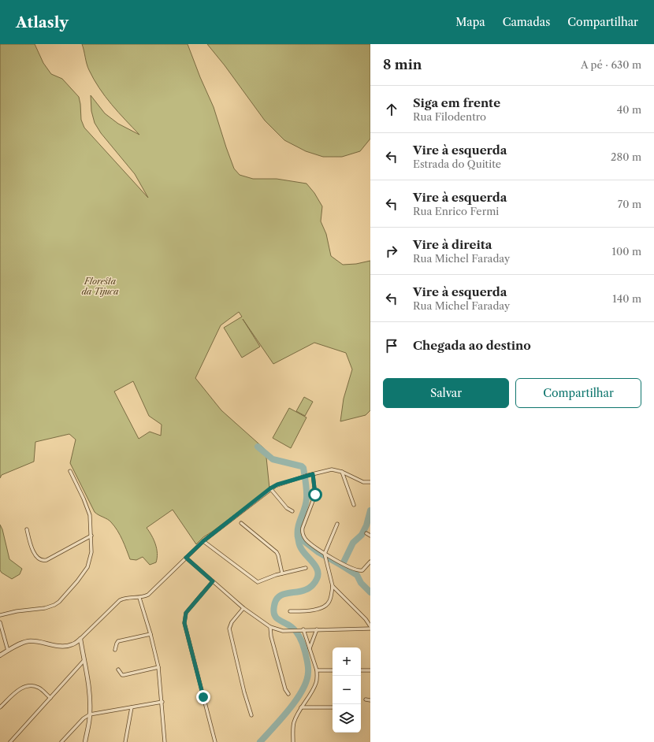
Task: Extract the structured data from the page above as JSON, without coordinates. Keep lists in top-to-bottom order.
{
  "parks": ["Floresta da Tijuca"],
  "page": {
    "header": "Atlasly",
    "nav": ["Mapa", "Camadas", "Compartilhar"],
    "heading": ["8 min", "A pé · 630 m"],
    "list": [
      ["Siga em frente", "Rua Filodentro", "40 m"],
      ["Vire à esquerda", "Estrada do Quitite", "280 m"],
      ["Vire à esquerda", "Rua Enrico Fermi", "70 m"],
      ["Vire à direita", "Rua Michel Faraday", "100 m"],
      ["Vire à esquerda", "Rua Michel Faraday", "140 m"],
      "Chegada ao destino"
    ],
    "buttons": ["Salvar", "Compartilhar"],
    "map_buttons": ["+", "−"]
  }
}
